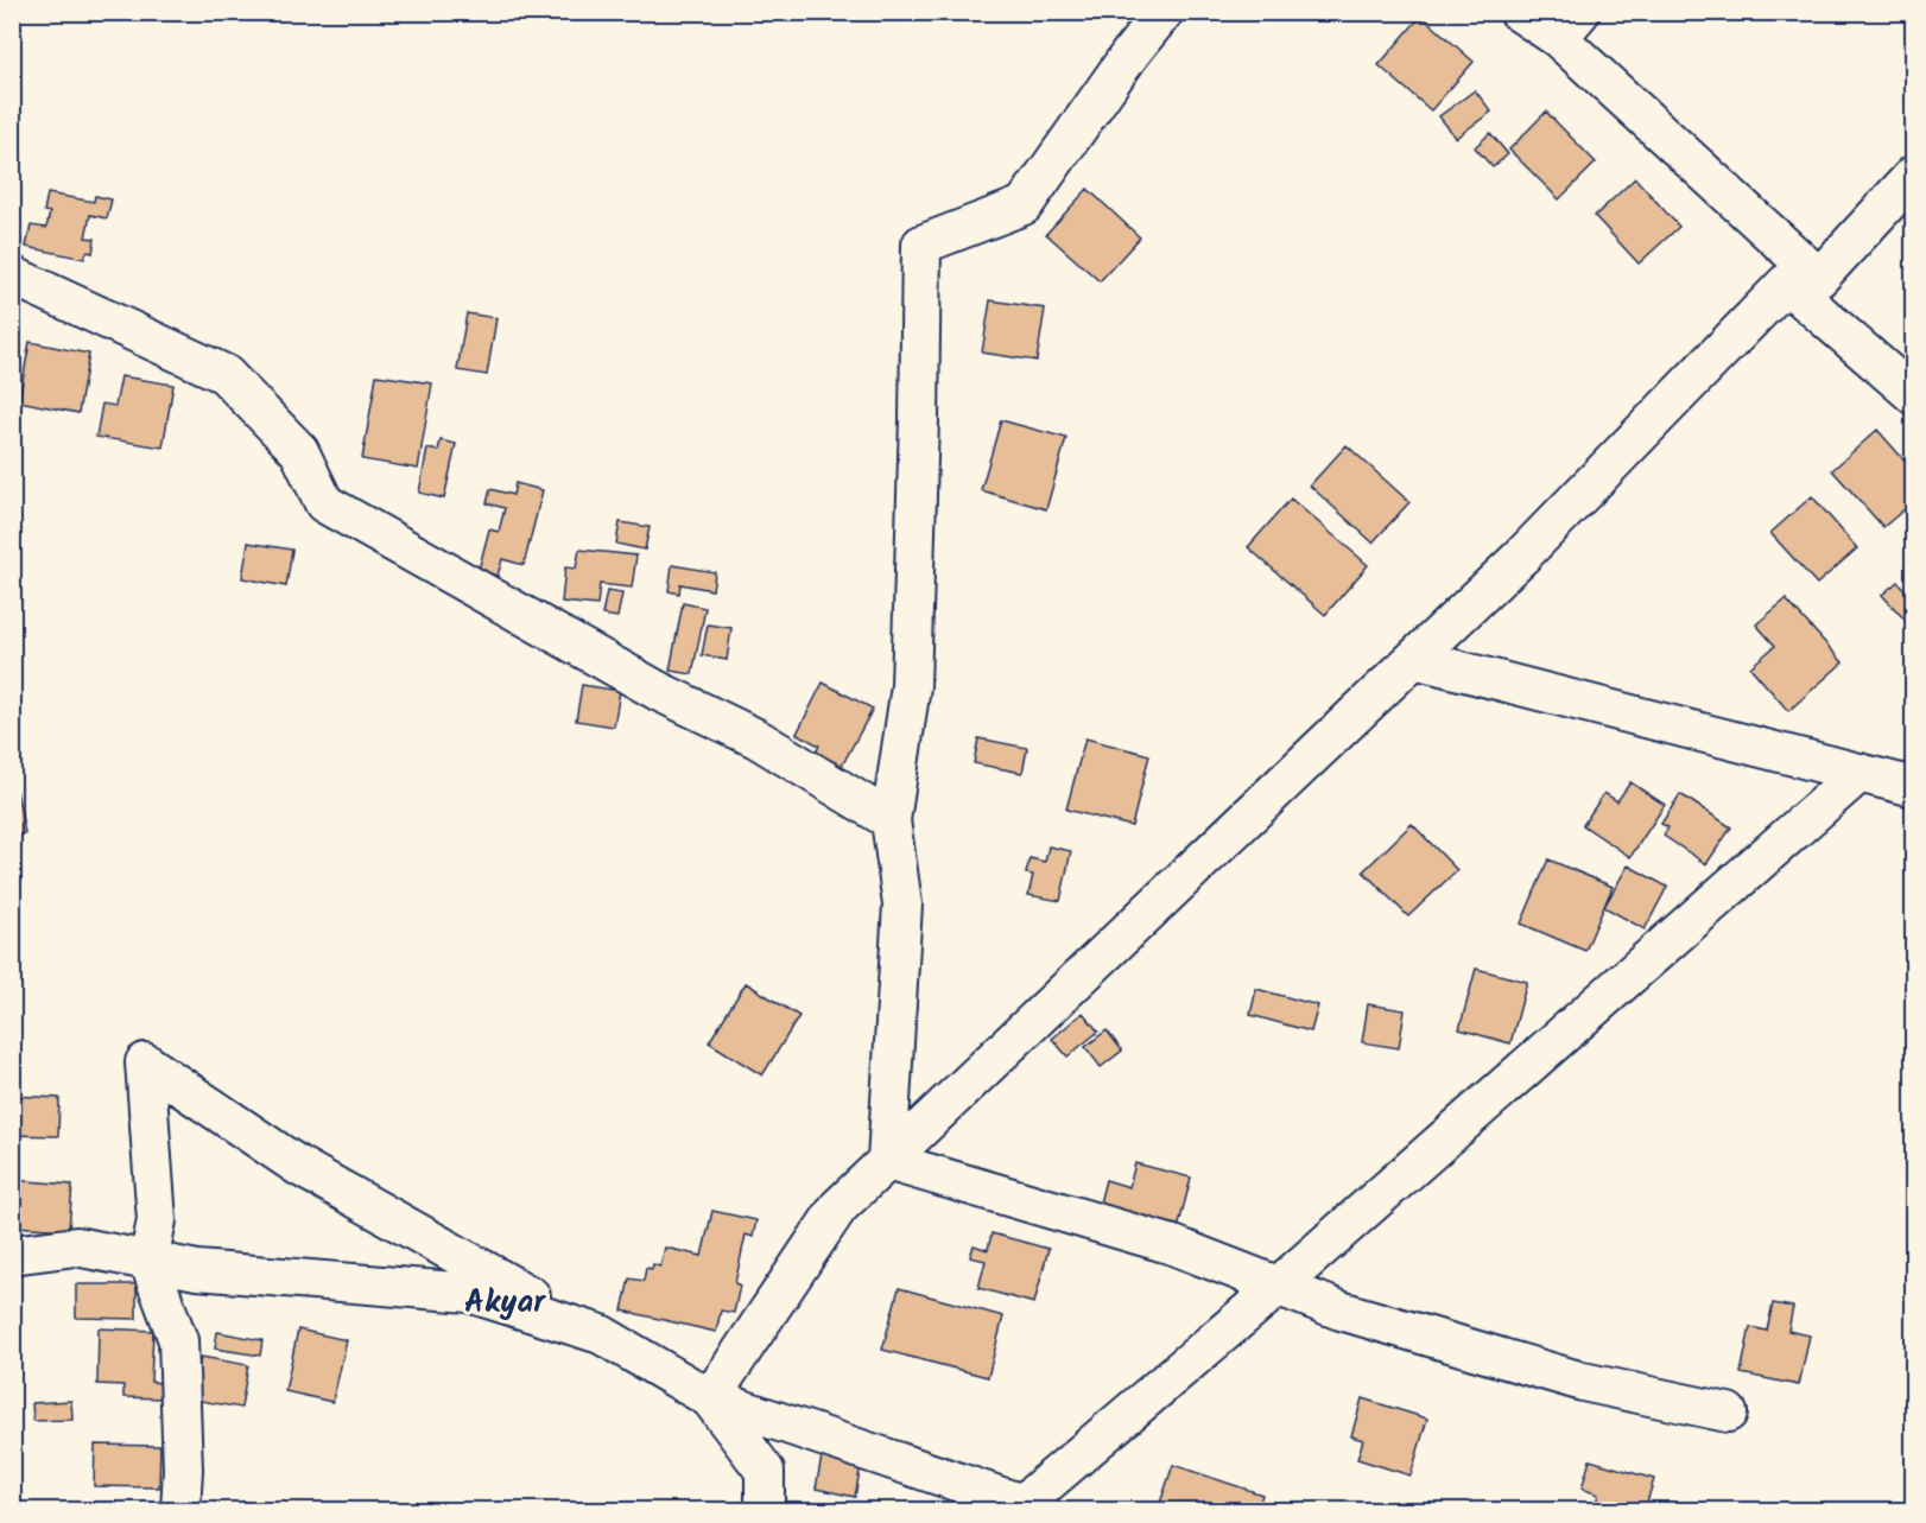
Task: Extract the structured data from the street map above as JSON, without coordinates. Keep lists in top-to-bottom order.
{
  "districts": ["Akyar"]
}
